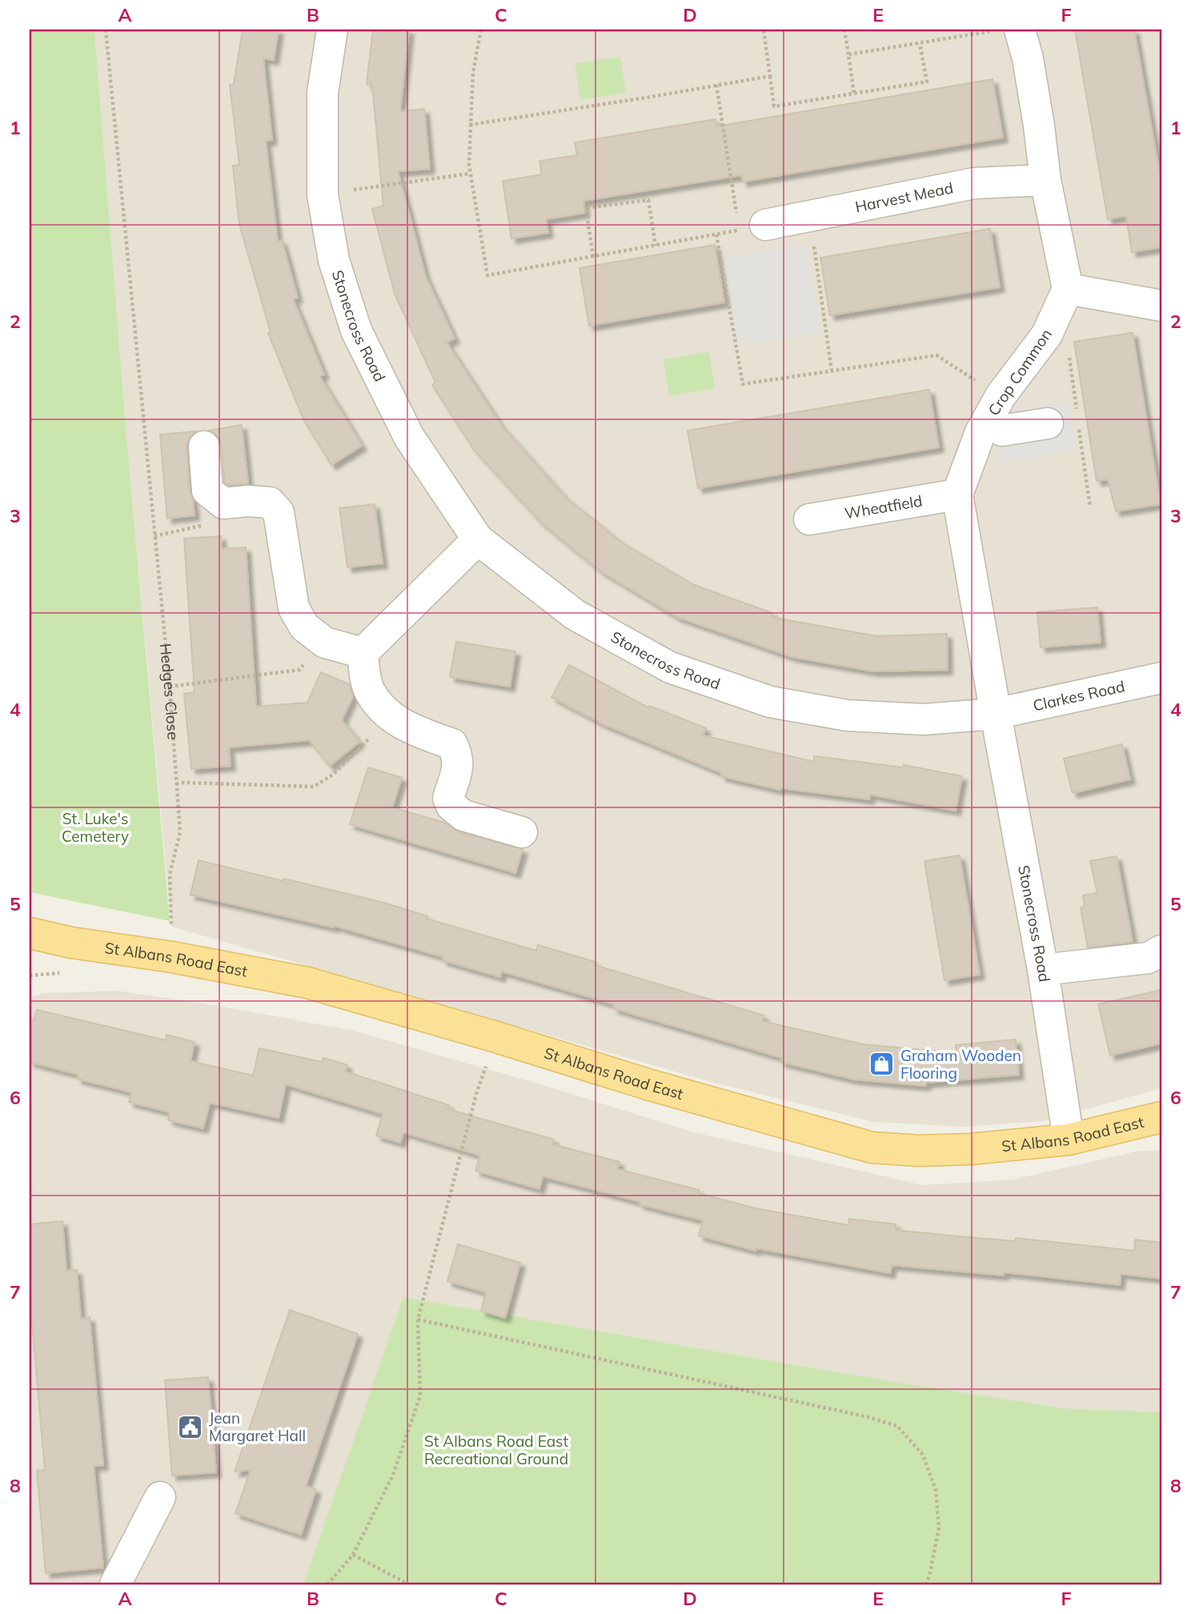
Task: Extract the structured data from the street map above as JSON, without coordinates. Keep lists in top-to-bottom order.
{
  "streets": {
    "main road": ["St Albans Road East"],
    "street": [
      "Harvest Mead",
      "Stonecross Road",
      "Crop Common",
      "Wheatfield",
      "Clarkes Road"
    ],
    "path": ["Hedges Close"]
  },
  "crossings": [
    ["Stonecross Road", "Clarkes Road"],
    ["Stonecross Road", "St Albans Road East"],
    ["Crop Common", "Wheatfield"],
    ["Hedges Close", "St Albans Road East"]
  ],
  "parks": ["St. Luke's Cemetery", "St Albans Road East Recreational Ground"],
  "places": {
    "shop": ["Graham Wooden Flooring"],
    "public building": ["Jean Margaret Hall"]
  },
  "grid": {
    "columns": [
      "A",
      "B",
      "C",
      "D",
      "E",
      "F"
    ],
    "rows": [
      "1",
      "2",
      "3",
      "4",
      "5",
      "6",
      "7",
      "8"
    ]
  }
}
